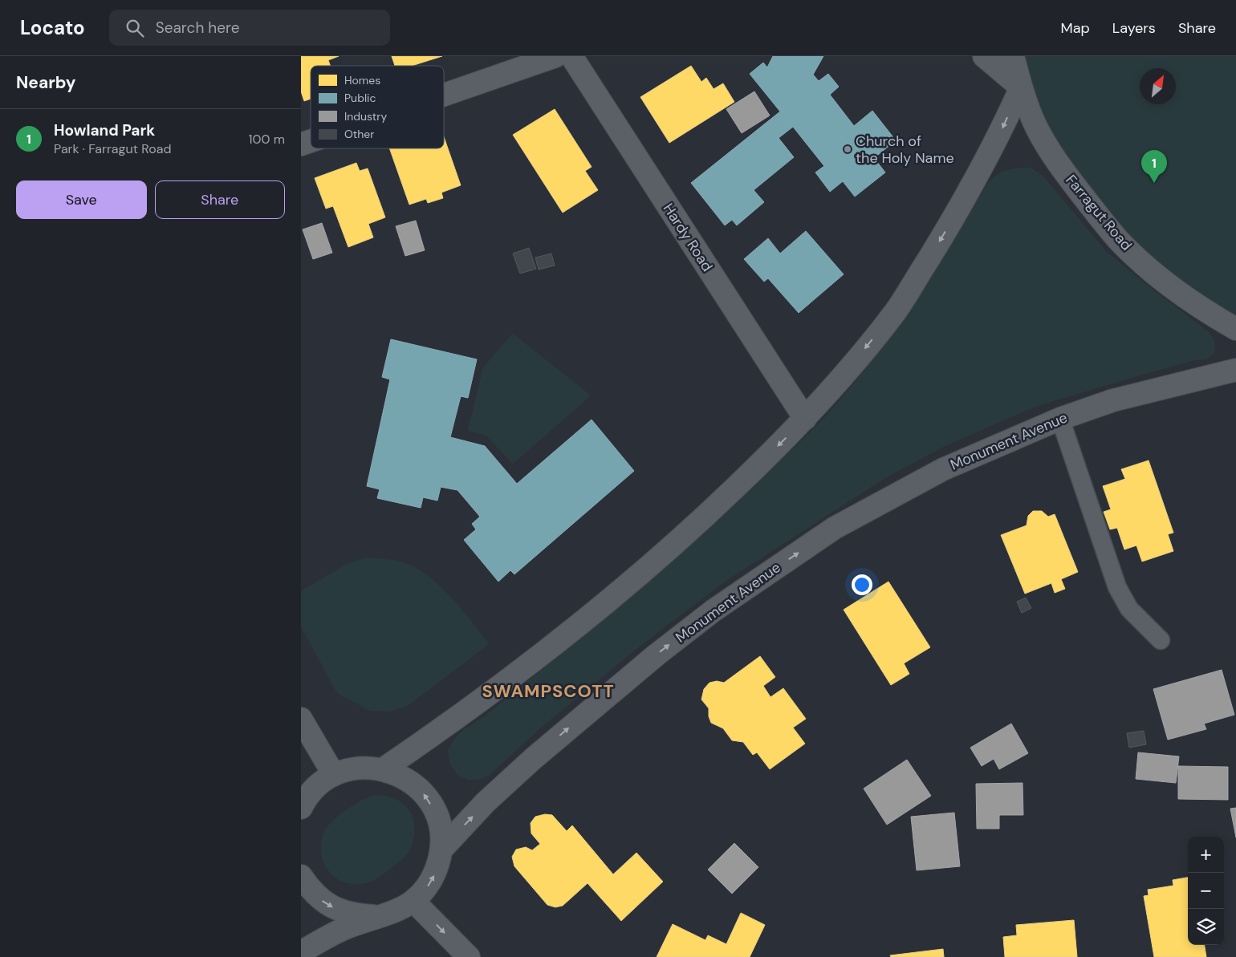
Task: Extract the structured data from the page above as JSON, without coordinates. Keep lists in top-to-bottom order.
{
  "streets": {
    "street": ["Farragut Road", "Hardy Road", "Monument Avenue"]
  },
  "districts": ["SWAMPSCOTT"],
  "places": ["Church of the Holy Name"],
  "legend": [
    "Homes",
    "Public",
    "Industry",
    "Other"
  ],
  "north": "top right",
  "page": {
    "header": "Locato",
    "search": "Search here",
    "nav": ["Map", "Layers", "Share"],
    "heading": "Nearby",
    "list": [
      {
        "mark": "1",
        "name": "Howland Park",
        "note": "Park · Farragut Road",
        "value": "100 m"
      }
    ],
    "pins": "1",
    "buttons": ["Save", "Share"],
    "map_buttons": ["+", "−"]
  }
}
